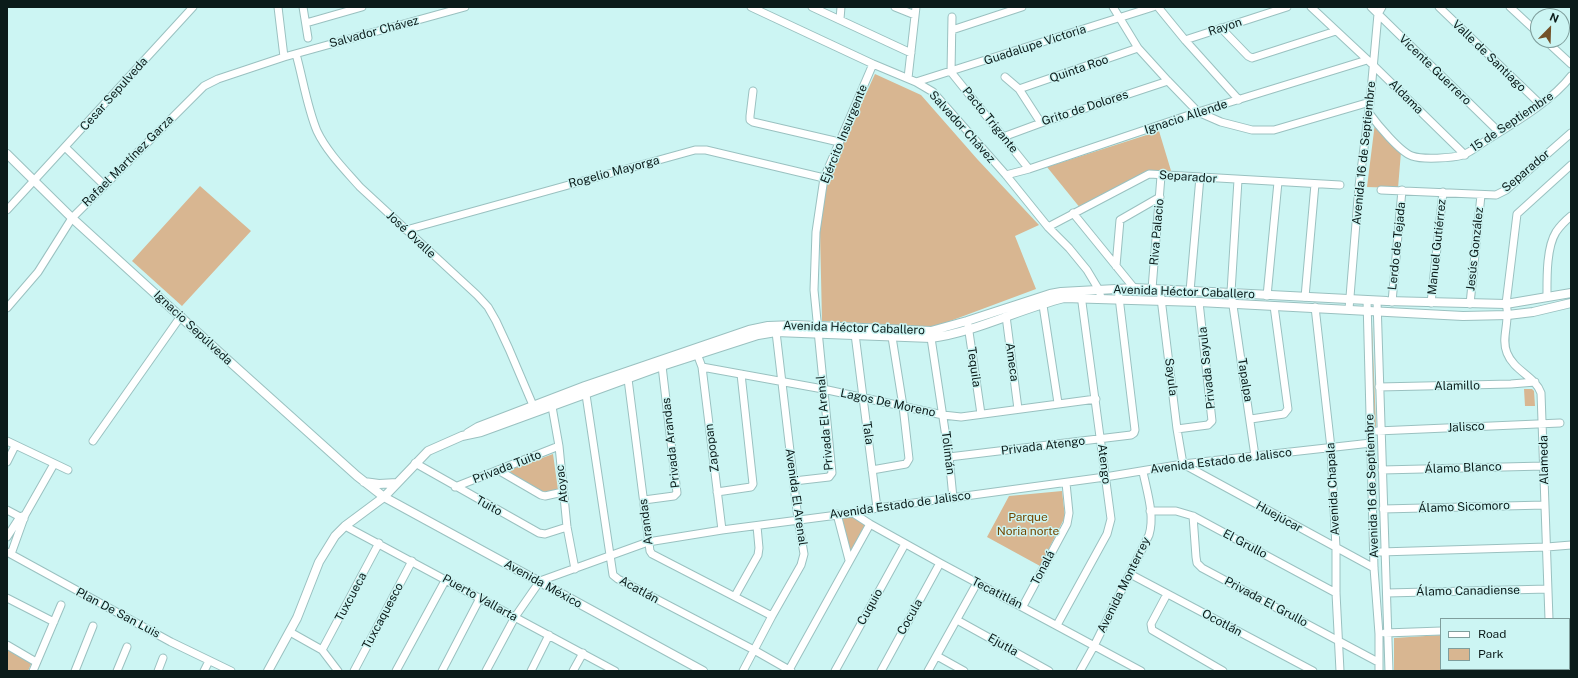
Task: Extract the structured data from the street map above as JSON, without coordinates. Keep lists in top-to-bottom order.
{
  "streets": {
    "main road": ["Avenida Héctor Caballero", "Ignacio Sepúlveda", "Avenida México"],
    "street": [
      "Rayon",
      "Salvador Chávez",
      "Guadalupe Victoria",
      "Valle de Santiago",
      "Quinta Roo",
      "Vicente Guerrero",
      "Cesar Sepulveda",
      "Aldama",
      "Grito de Dolores",
      "Ignacio Allende",
      "Pacto Trigante",
      "15 de Septiembre",
      "Ejército Insurgente",
      "Avenida 16 de Septiembre",
      "Rafael Martínez Garza",
      "Separador",
      "Rogelio Mayorga",
      "Riva Palacio",
      "José Ovalle",
      "Lerdo de Tejada",
      "Manuel Gutiérrez",
      "Jesús González",
      "Ameca",
      "Tequila",
      "Privada Sayula",
      "Sayula",
      "Tapalpa",
      "Alamillo",
      "Lagos De Moreno",
      "Privada El Arenal",
      "Jalisco",
      "Tala",
      "Privada Arandas",
      "Privada Atengo",
      "Zapopan",
      "Tolimán",
      "Alameda",
      "Avenida Estado de Jalisco",
      "Atengo",
      "Privada Tuito",
      "Álamo Blanco",
      "Atoyac",
      "Avenida Chapala",
      "Avenida El Arenal",
      "Tuito",
      "Álamo Sicomoro",
      "Huejúcar",
      "Arandas",
      "El Grullo",
      "Tonalá",
      "Avenida Monterrey",
      "Acatlán",
      "Álamo Canadiense",
      "Tecatitlán",
      "Tuxcueca",
      "Puerto Vallarta",
      "Privada El Grullo",
      "Cuquio",
      "Plan De San Luis",
      "Tuxcaquesco",
      "Cocula",
      "Ocotlán",
      "Ejutla"
    ]
  },
  "crossings": [
    ["Salvador Chávez", "Guadalupe Victoria"],
    ["Salvador Chávez", "Ignacio Allende"],
    ["Salvador Chávez", "Ejército Insurgente"],
    ["Salvador Chávez", "Rafael Martínez Garza"],
    ["Salvador Chávez", "Separador"],
    ["Salvador Chávez", "José Ovalle"],
    ["Salvador Chávez", "Avenida Héctor Caballero"],
    ["Guadalupe Victoria", "Pacto Trigante"],
    ["Valle de Santiago", "15 de Septiembre"],
    ["Vicente Guerrero", "15 de Septiembre"],
    ["Vicente Guerrero", "Avenida 16 de Septiembre"],
    ["Cesar Sepulveda", "Ignacio Sepúlveda"],
    ["Aldama", "Ignacio Allende"],
    ["Aldama", "15 de Septiembre"],
    ["Aldama", "Avenida 16 de Septiembre"],
    ["Grito de Dolores", "Pacto Trigante"],
    ["Ignacio Allende", "Pacto Trigante"],
    ["15 de Septiembre", "Avenida 16 de Septiembre"],
    ["Ejército Insurgente", "Rogelio Mayorga"],
    ["Ejército Insurgente", "Avenida Héctor Caballero"],
    ["Ejército Insurgente", "Privada El Arenal"],
    ["Avenida 16 de Septiembre", "Avenida Héctor Caballero"],
    ["Avenida 16 de Septiembre", "Alamillo"],
    ["Avenida 16 de Septiembre", "Jalisco"],
    ["Avenida 16 de Septiembre", "Avenida Estado de Jalisco"],
    ["Avenida 16 de Septiembre", "Álamo Blanco"],
    ["Avenida 16 de Septiembre", "Álamo Sicomoro"],
    ["Avenida 16 de Septiembre", "Huejúcar"],
    ["Avenida 16 de Septiembre", "Álamo Canadiense"],
    ["Avenida 16 de Septiembre", "Privada El Grullo"],
    ["Rafael Martínez Garza", "Ignacio Sepúlveda"],
    ["Separador", "Riva Palacio"],
    ["Separador", "Lerdo de Tejada"],
    ["Separador", "Manuel Gutiérrez"],
    ["Separador", "Jesús González"],
    ["Separador", "Tapalpa"],
    ["Rogelio Mayorga", "José Ovalle"],
    ["Riva Palacio", "Avenida Héctor Caballero"],
    ["Riva Palacio", "Sayula"],
    ["José Ovalle", "Avenida Héctor Caballero"],
    ["Lerdo de Tejada", "Avenida Héctor Caballero"],
    ["Manuel Gutiérrez", "Avenida Héctor Caballero"],
    ["Jesús González", "Avenida Héctor Caballero"],
    ["Avenida Héctor Caballero", "Ignacio Sepúlveda"],
    ["Avenida Héctor Caballero", "Ameca"],
    ["Avenida Héctor Caballero", "Tequila"],
    ["Avenida Héctor Caballero", "Privada Sayula"],
    ["Avenida Héctor Caballero", "Sayula"],
    ["Avenida Héctor Caballero", "Tapalpa"],
    ["Avenida Héctor Caballero", "Privada El Arenal"],
    ["Avenida Héctor Caballero", "Tala"],
    ["Avenida Héctor Caballero", "Privada Arandas"],
    ["Avenida Héctor Caballero", "Privada Atengo"],
    ["Avenida Héctor Caballero", "Tolimán"],
    ["Avenida Héctor Caballero", "Atengo"],
    ["Avenida Héctor Caballero", "Atoyac"],
    ["Avenida Héctor Caballero", "Avenida Chapala"],
    ["Avenida Héctor Caballero", "Avenida El Arenal"],
    ["Avenida Héctor Caballero", "Tuito"],
    ["Avenida Héctor Caballero", "Arandas"],
    ["Avenida Héctor Caballero", "Avenida México"],
    ["Avenida Héctor Caballero", "Acatlán"],
    ["Avenida Héctor Caballero", "Puerto Vallarta"],
    ["Ignacio Sepúlveda", "Avenida México"],
    ["Ameca", "Lagos De Moreno"],
    ["Tequila", "Lagos De Moreno"],
    ["Privada Sayula", "Sayula"],
    ["Sayula", "Avenida Estado de Jalisco"],
    ["Sayula", "Huejúcar"],
    ["Tapalpa", "Avenida Estado de Jalisco"],
    ["Alamillo", "Alameda"],
    ["Lagos De Moreno", "Privada El Arenal"],
    ["Lagos De Moreno", "Tala"],
    ["Lagos De Moreno", "Zapopan"],
    ["Lagos De Moreno", "Tolimán"],
    ["Lagos De Moreno", "Atengo"],
    ["Lagos De Moreno", "Avenida El Arenal"],
    ["Privada El Arenal", "Avenida El Arenal"],
    ["Jalisco", "Alameda"],
    ["Tala", "Avenida Estado de Jalisco"],
    ["Privada Arandas", "Arandas"],
    ["Privada Atengo", "Tolimán"],
    ["Privada Atengo", "Atengo"],
    ["Zapopan", "Avenida Estado de Jalisco"],
    ["Tolimán", "Avenida Estado de Jalisco"],
    ["Alameda", "Álamo Blanco"],
    ["Alameda", "Álamo Sicomoro"],
    ["Alameda", "Álamo Canadiense"],
    ["Avenida Estado de Jalisco", "Atengo"],
    ["Avenida Estado de Jalisco", "Atoyac"],
    ["Avenida Estado de Jalisco", "Avenida Chapala"],
    ["Avenida Estado de Jalisco", "Avenida El Arenal"],
    ["Avenida Estado de Jalisco", "Huejúcar"],
    ["Avenida Estado de Jalisco", "Arandas"],
    ["Avenida Estado de Jalisco", "Tonalá"],
    ["Avenida Estado de Jalisco", "Avenida México"],
    ["Avenida Estado de Jalisco", "Avenida Monterrey"],
    ["Avenida Estado de Jalisco", "Acatlán"],
    ["Avenida Estado de Jalisco", "Tecatitlán"],
    ["Atengo", "Tecatitlán"],
    ["Privada Tuito", "Atoyac"],
    ["Privada Tuito", "Tuito"],
    ["Atoyac", "Tuito"],
    ["Avenida Chapala", "Huejúcar"],
    ["Avenida Chapala", "El Grullo"],
    ["Avenida Chapala", "Privada El Grullo"],
    ["Avenida El Arenal", "Arandas"],
    ["Avenida El Arenal", "Acatlán"],
    ["El Grullo", "Avenida Monterrey"],
    ["El Grullo", "Privada El Grullo"],
    ["Tonalá", "Tecatitlán"],
    ["Avenida Monterrey", "Tecatitlán"],
    ["Avenida Monterrey", "Ocotlán"],
    ["Tecatitlán", "Cuquio"],
    ["Tecatitlán", "Cocula"],
    ["Tuxcueca", "Puerto Vallarta"],
    ["Puerto Vallarta", "Tuxcaquesco"]
  ],
  "parks": ["Parque Noria norte"],
  "legend": ["Road", "Park"],
  "north": "top right"
}
